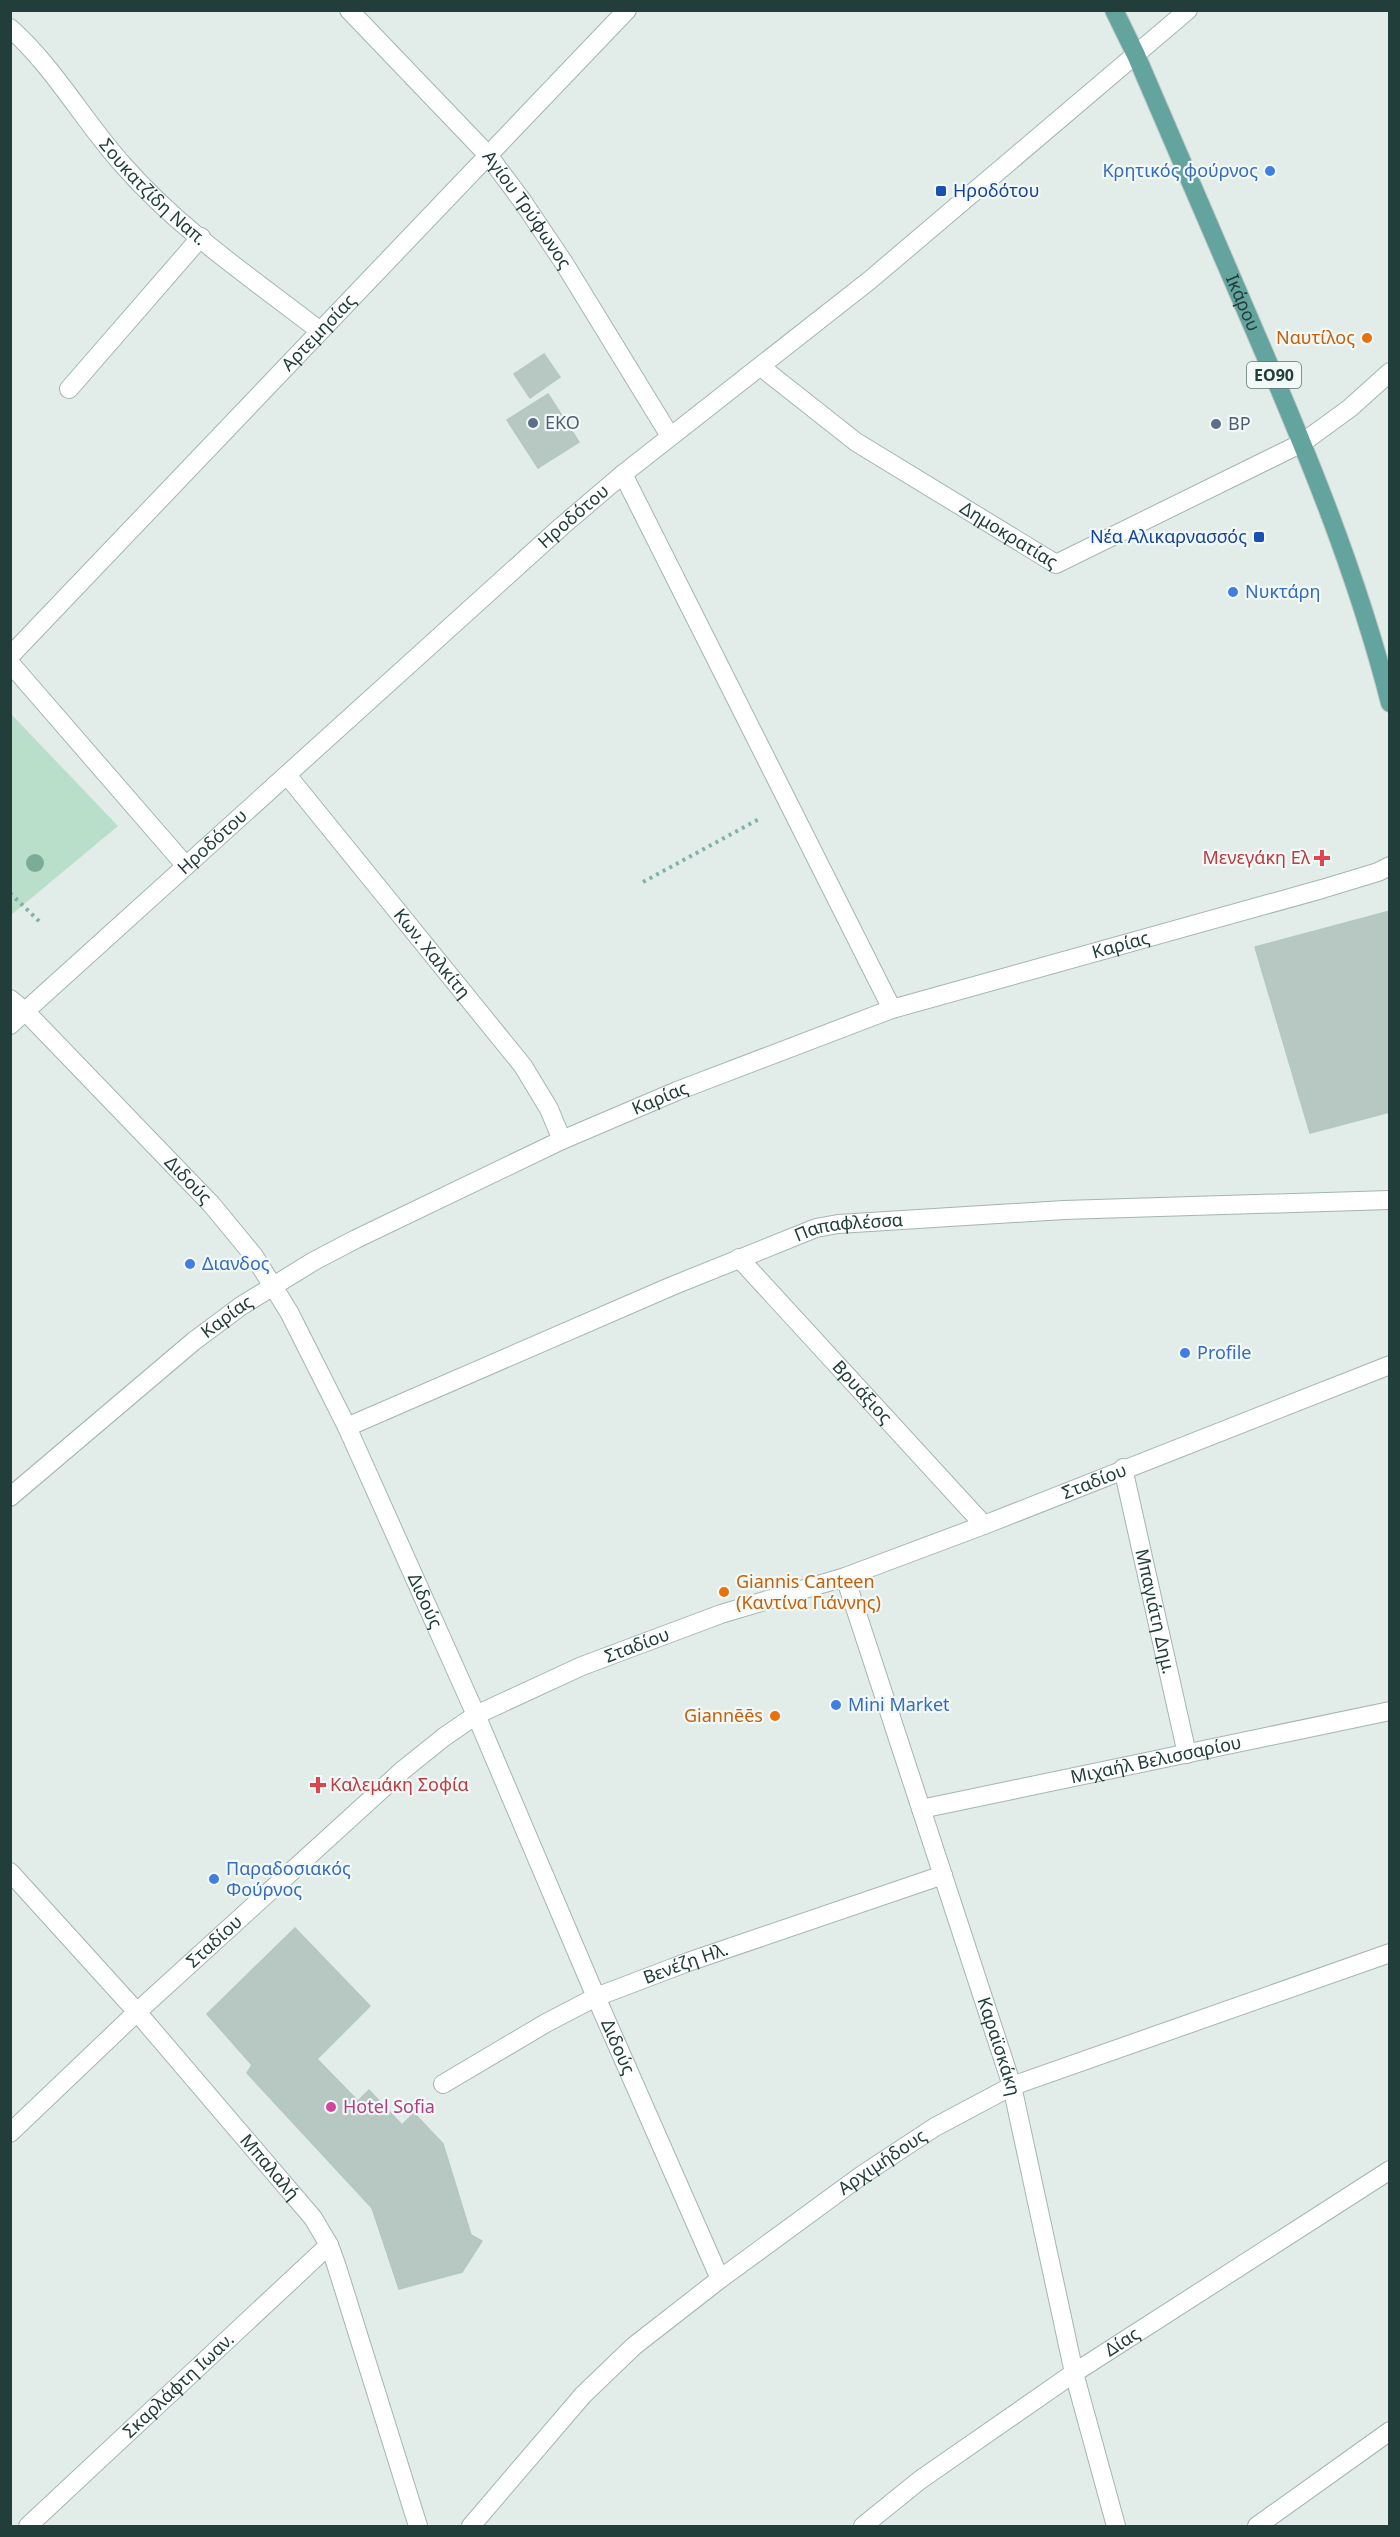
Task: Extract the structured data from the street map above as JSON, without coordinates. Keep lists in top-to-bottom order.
{
  "streets": {
    "main road": ["Ικάρου", "ΕΟ90"],
    "street": [
      "Σουκατζίδη Ναπ.",
      "Αγίου Τρύφωνος",
      "Αρτεμησίας",
      "Ηροδότου",
      "Δημοκρατίας",
      "Καρίας",
      "Κων. Χαλκίτη",
      "Διδούς",
      "Παπαφλέσσα",
      "Βρυάξιος",
      "Σταδίου",
      "Μπαγιάτη Δημ.",
      "Μιχαήλ Βελισσαρίου",
      "Βενέζη Ηλ.",
      "Καραϊσκάκη",
      "Αρχιμήδους",
      "Μπαλαλή",
      "Δίας",
      "Σκαρλάφτη Ιωαν."
    ]
  },
  "crossings": [
    ["Σουκατζίδη Ναπ.", "Αρτεμησίας"],
    ["Αγίου Τρύφωνος", "Αρτεμησίας"],
    ["Αγίου Τρύφωνος", "Ηροδότου"],
    ["Ικάρου", "Ηροδότου"],
    ["Ικάρου", "Δημοκρατίας"],
    ["Ηροδότου", "Δημοκρατίας"],
    ["Ηροδότου", "Κων. Χαλκίτη"],
    ["Ηροδότου", "Διδούς"],
    ["Καρίας", "Κων. Χαλκίτη"],
    ["Καρίας", "Διδούς"],
    ["Διδούς", "Παπαφλέσσα"],
    ["Διδούς", "Σταδίου"],
    ["Διδούς", "Βενέζη Ηλ."],
    ["Διδούς", "Αρχιμήδους"],
    ["Παπαφλέσσα", "Βρυάξιος"],
    ["Βρυάξιος", "Σταδίου"],
    ["Σταδίου", "Μπαγιάτη Δημ."],
    ["Σταδίου", "Καραϊσκάκη"],
    ["Σταδίου", "Μπαλαλή"],
    ["Μπαγιάτη Δημ.", "Μιχαήλ Βελισσαρίου"],
    ["Μιχαήλ Βελισσαρίου", "Καραϊσκάκη"],
    ["Βενέζη Ηλ.", "Καραϊσκάκη"],
    ["Καραϊσκάκη", "Αρχιμήδους"],
    ["Καραϊσκάκη", "Δίας"],
    ["Μπαλαλή", "Σκαρλάφτη Ιωαν."]
  ],
  "places": {
    "other": [
      "Κρητικός φούρνος",
      "Ναυτίλος",
      "EKO",
      "BP",
      "Νυκτάρη",
      "Διανδος",
      "Profile",
      "Giannis Canteen (Καντίνα Γιάννης)",
      "Mini Market",
      "Giannēēs",
      "Παραδοσιακός Φούρνος",
      "Hotel Sofia"
    ],
    "transit": ["Ηροδότου", "Νέα Αλικαρνασσός"],
    "health": ["Μενεγάκη Ελ", "Καλεμάκη Σοφία"]
  }
}
